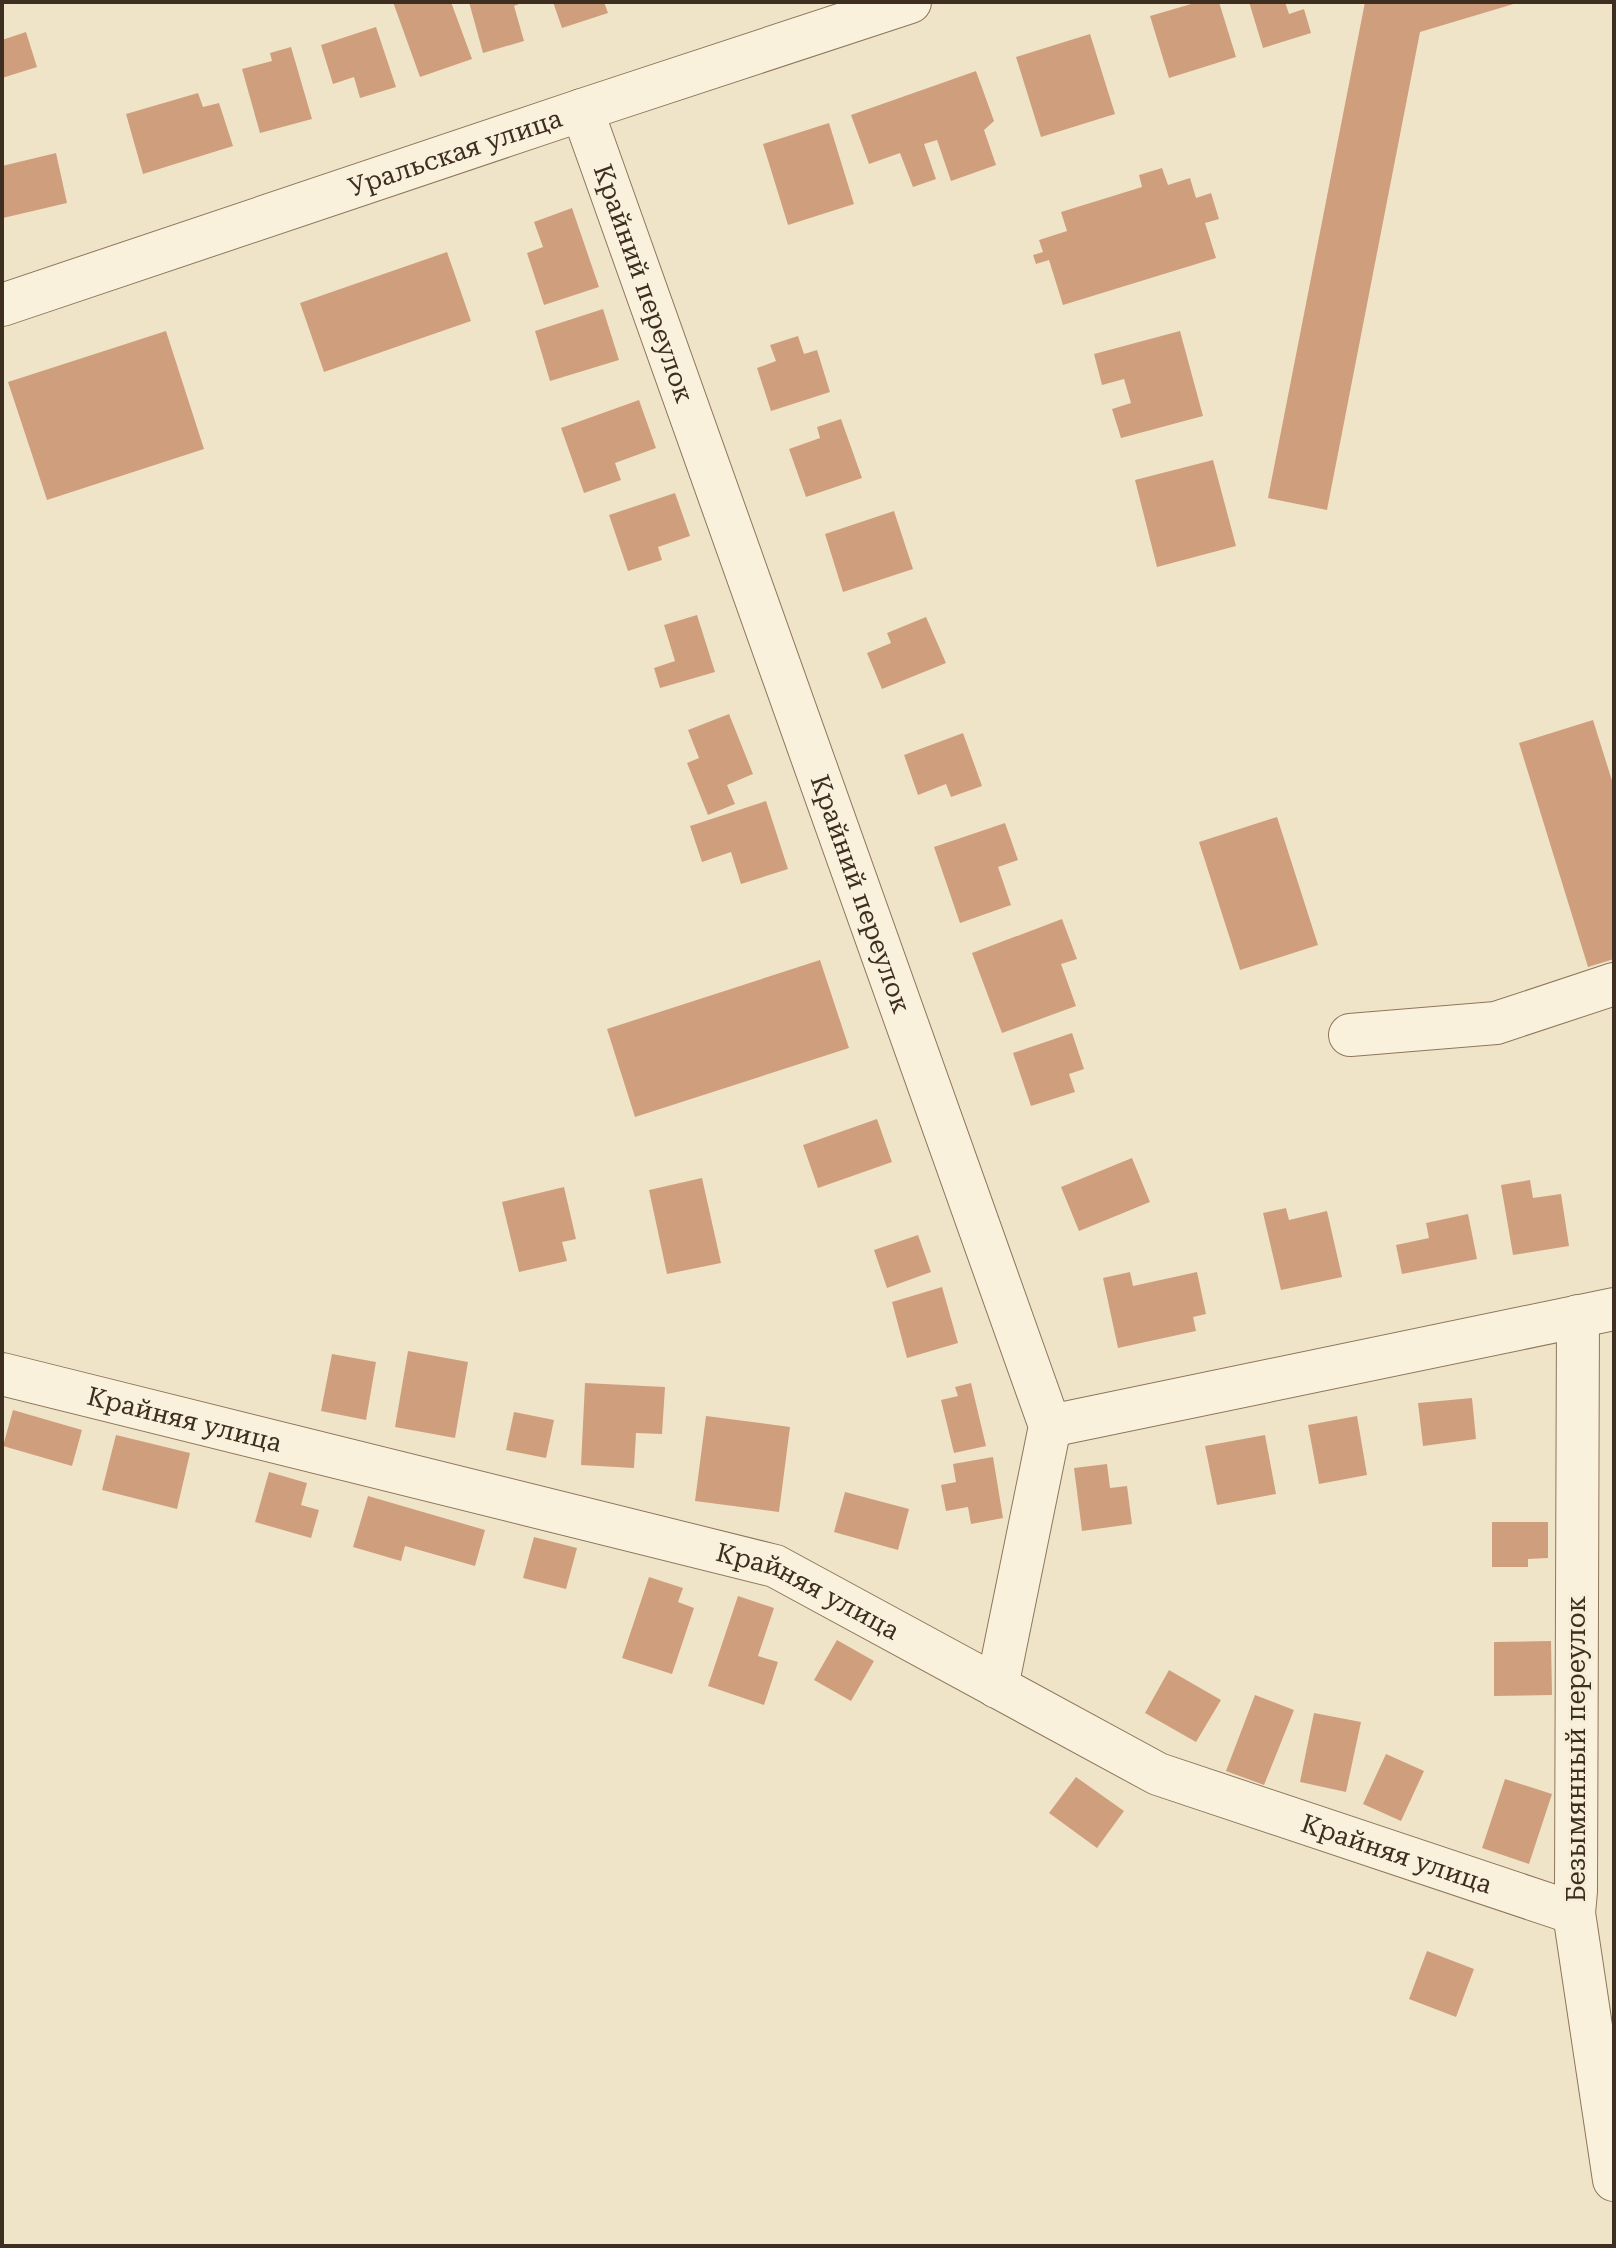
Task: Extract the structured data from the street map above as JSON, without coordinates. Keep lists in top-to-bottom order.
{
  "streets": {
    "street": [
      "Уральская улица",
      "Крайний переулок",
      "Крайняя улица",
      "Безымянный переулок"
    ]
  },
  "crossings": [
    ["Уральская улица", "Крайний переулок"],
    ["Крайний переулок", "Безымянный переулок"],
    ["Крайняя улица", "Безымянный переулок"]
  ]
}
